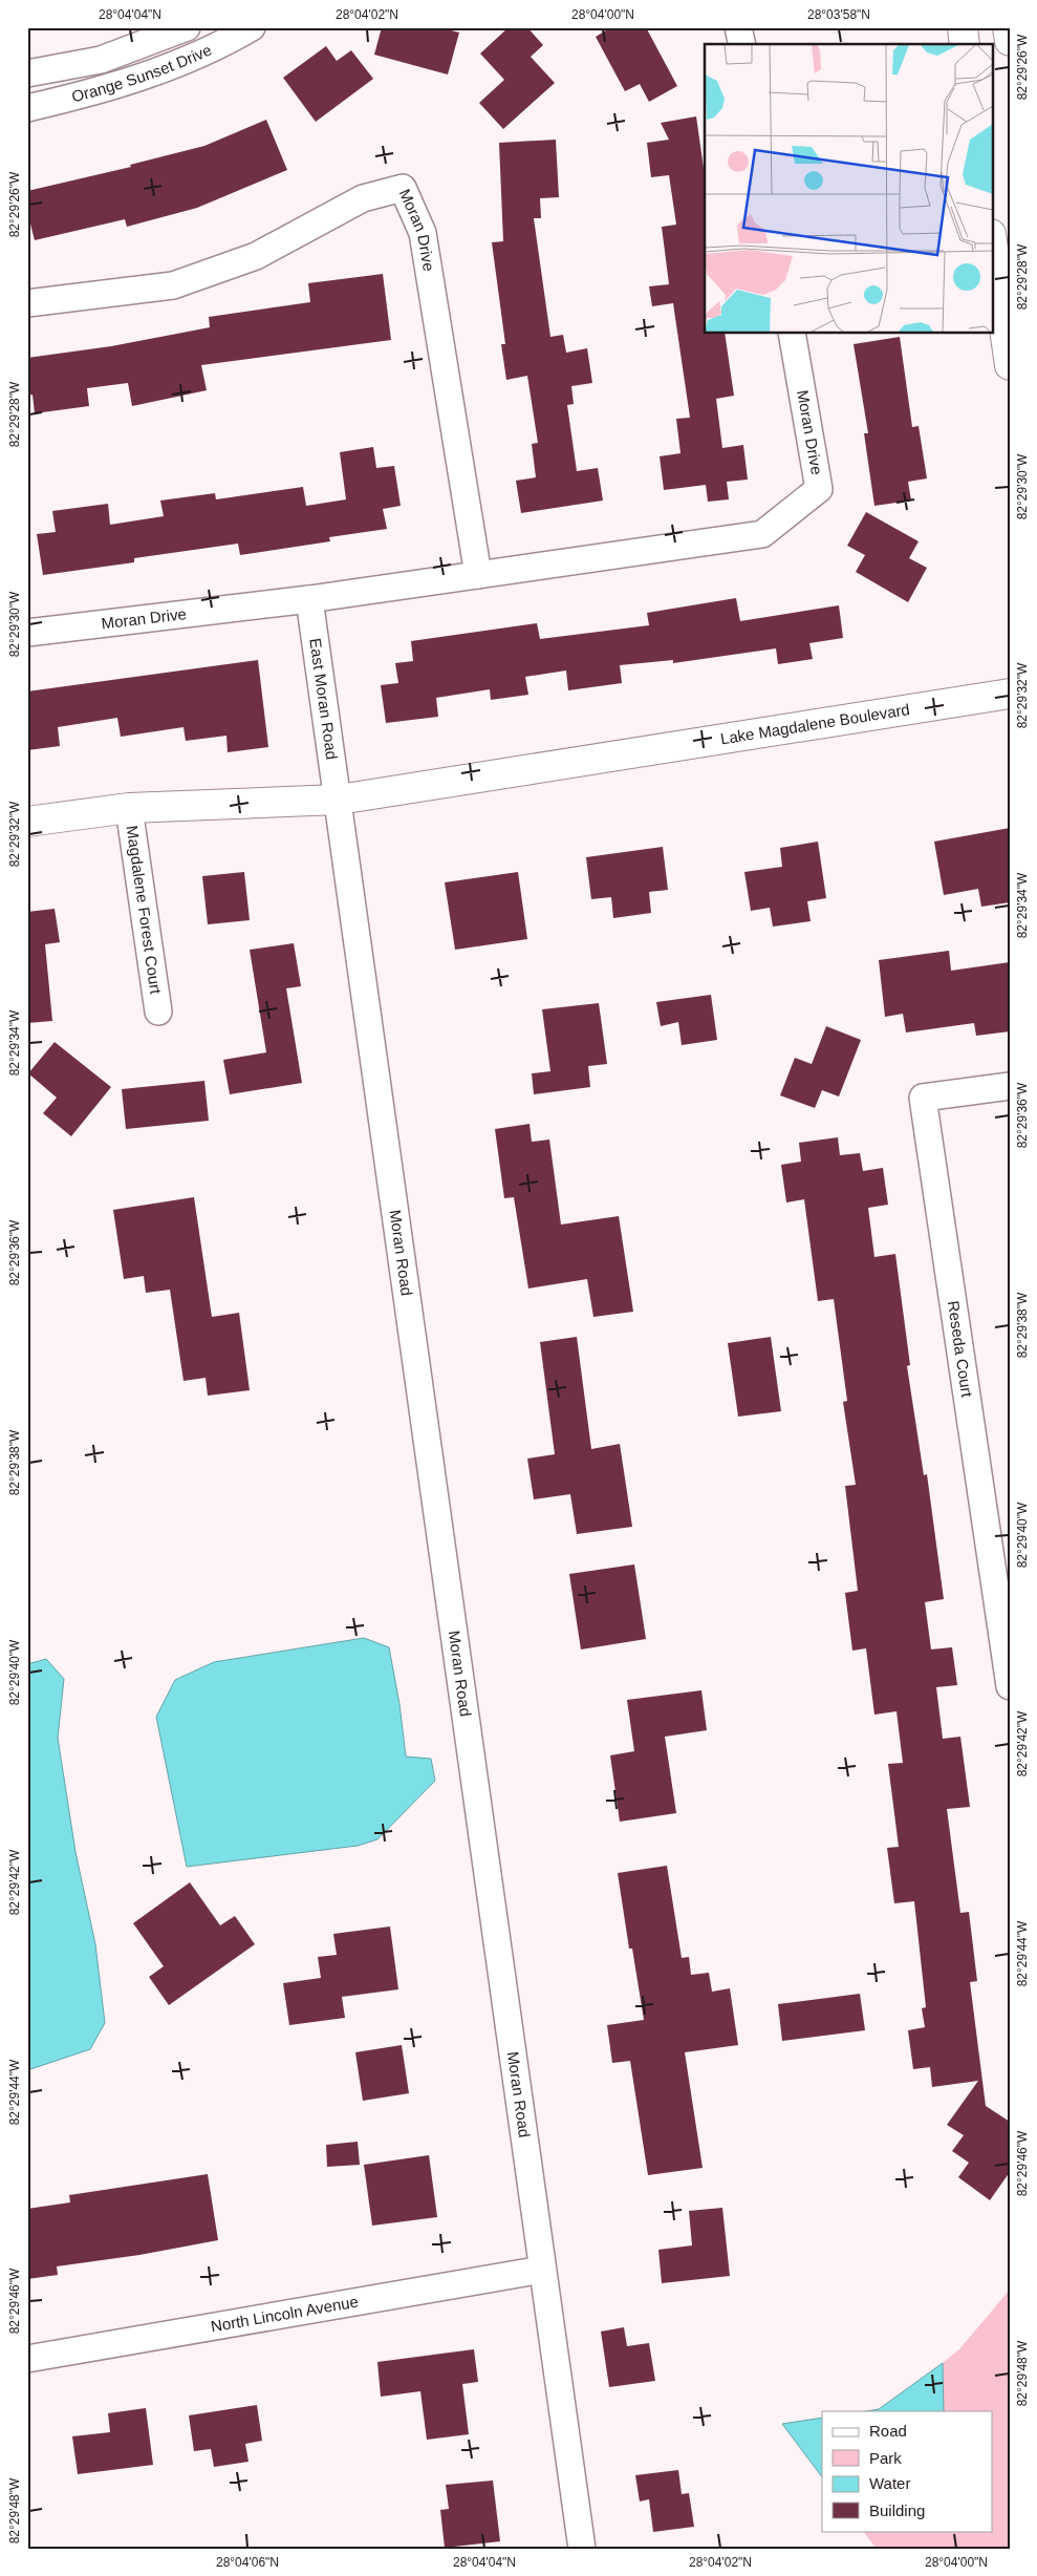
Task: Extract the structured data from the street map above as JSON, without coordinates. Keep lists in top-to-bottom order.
{
  "streets": {
    "street": [
      "Orange Sunset Drive",
      "Moran Drive",
      "East Moran Road",
      "Lake Magdalene Boulevard",
      "Magdalene Forest Court",
      "Moran Road",
      "Reseda Court",
      "North Lincoln Avenue"
    ]
  },
  "crossings": [
    ["Moran Drive", "East Moran Road"],
    ["East Moran Road", "Lake Magdalene Boulevard"],
    ["East Moran Road", "Moran Road"],
    ["Lake Magdalene Boulevard", "Magdalene Forest Court"],
    ["Lake Magdalene Boulevard", "Moran Road"],
    ["Moran Road", "North Lincoln Avenue"]
  ],
  "legend": [
    "Road",
    "Park",
    "Water",
    "Building"
  ],
  "coordinates": [
    "28°04'04\"N",
    "28°04'02\"N",
    "28°04'00\"N",
    "28°03'58\"N",
    "82°29'26\"W",
    "82°29'28\"W",
    "82°29'30\"W",
    "82°29'32\"W",
    "82°29'34\"W",
    "82°29'36\"W",
    "82°29'38\"W",
    "82°29'40\"W",
    "82°29'42\"W",
    "82°29'44\"W",
    "82°29'46\"W",
    "82°29'48\"W",
    "28°04'06\"N"
  ]
}
